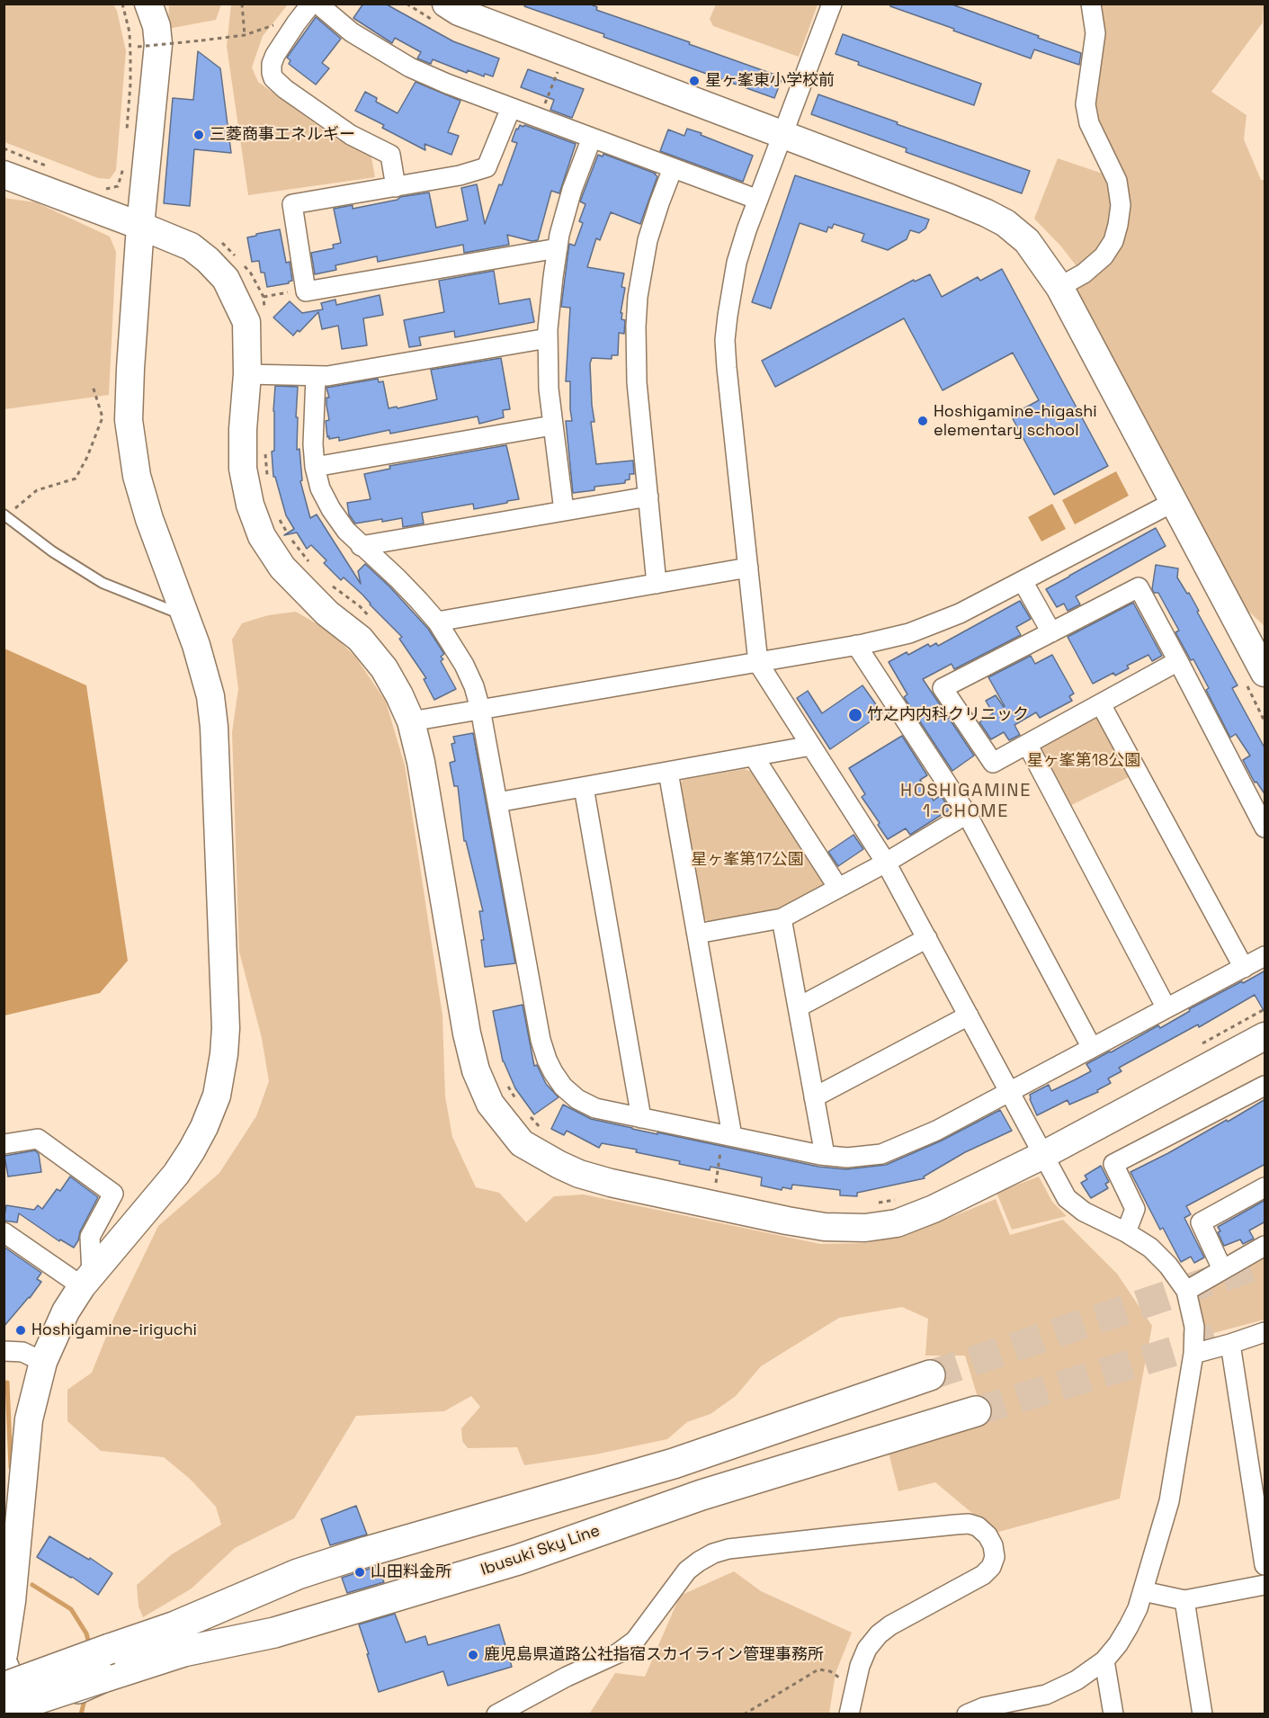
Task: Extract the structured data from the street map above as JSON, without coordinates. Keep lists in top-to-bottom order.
{
  "streets": {
    "main road": ["Ibusuki Sky Line"]
  },
  "districts": ["HOSHIGAMINE 1-CHOME"],
  "parks": ["星ヶ峯第18公園", "星ヶ峯第17公園"],
  "places": [
    "星ヶ峯東小学校前",
    "三菱商事エネルギー",
    "Hoshigamine-higashi elementary school",
    "竹之内内科クリニック",
    "Hoshigamine-iriguchi",
    "山田料金所",
    "鹿児島県道路公社指宿スカイライン管理事務所"
  ]
}
